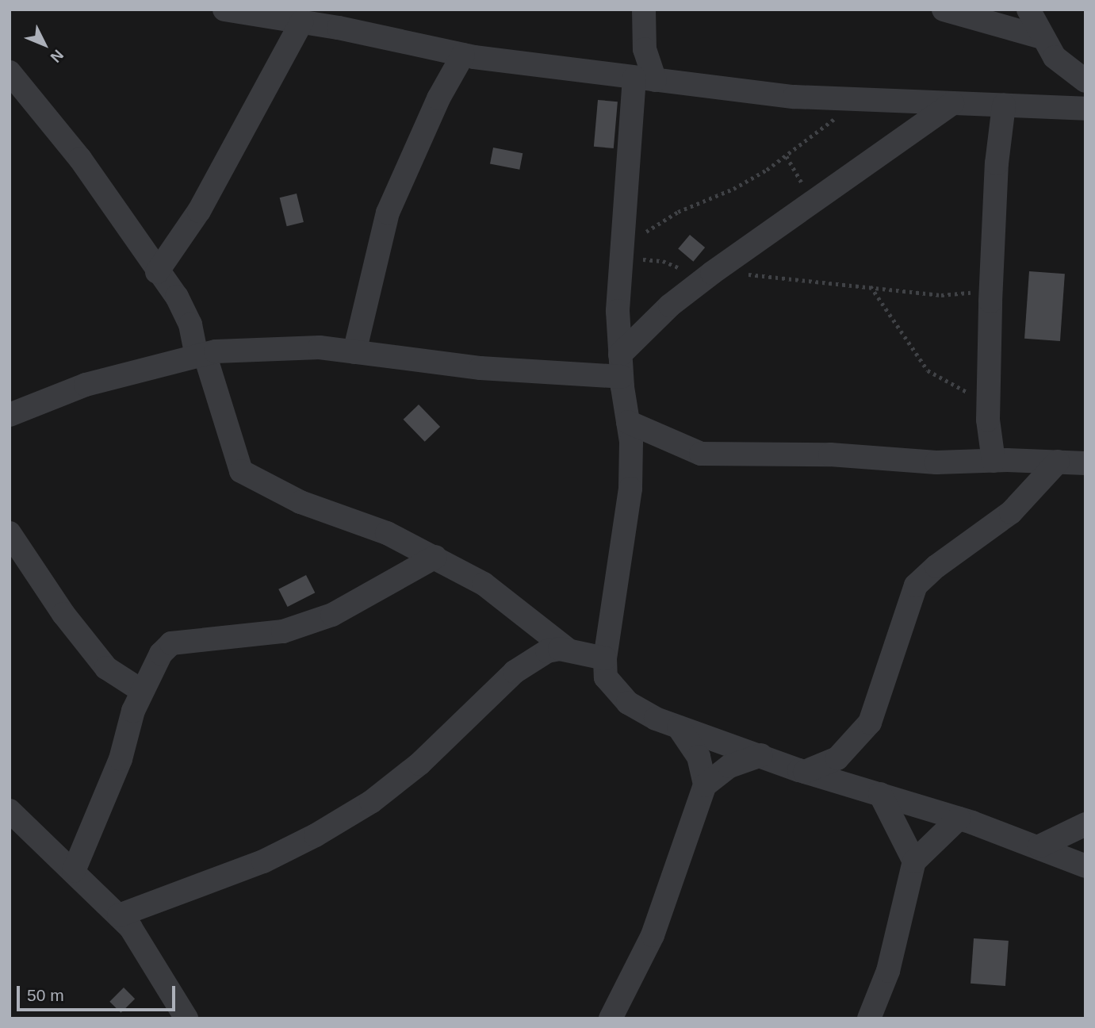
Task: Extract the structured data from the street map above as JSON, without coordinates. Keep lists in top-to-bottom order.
{
  "scale_bar": "50 m",
  "north": "bottom right"
}
